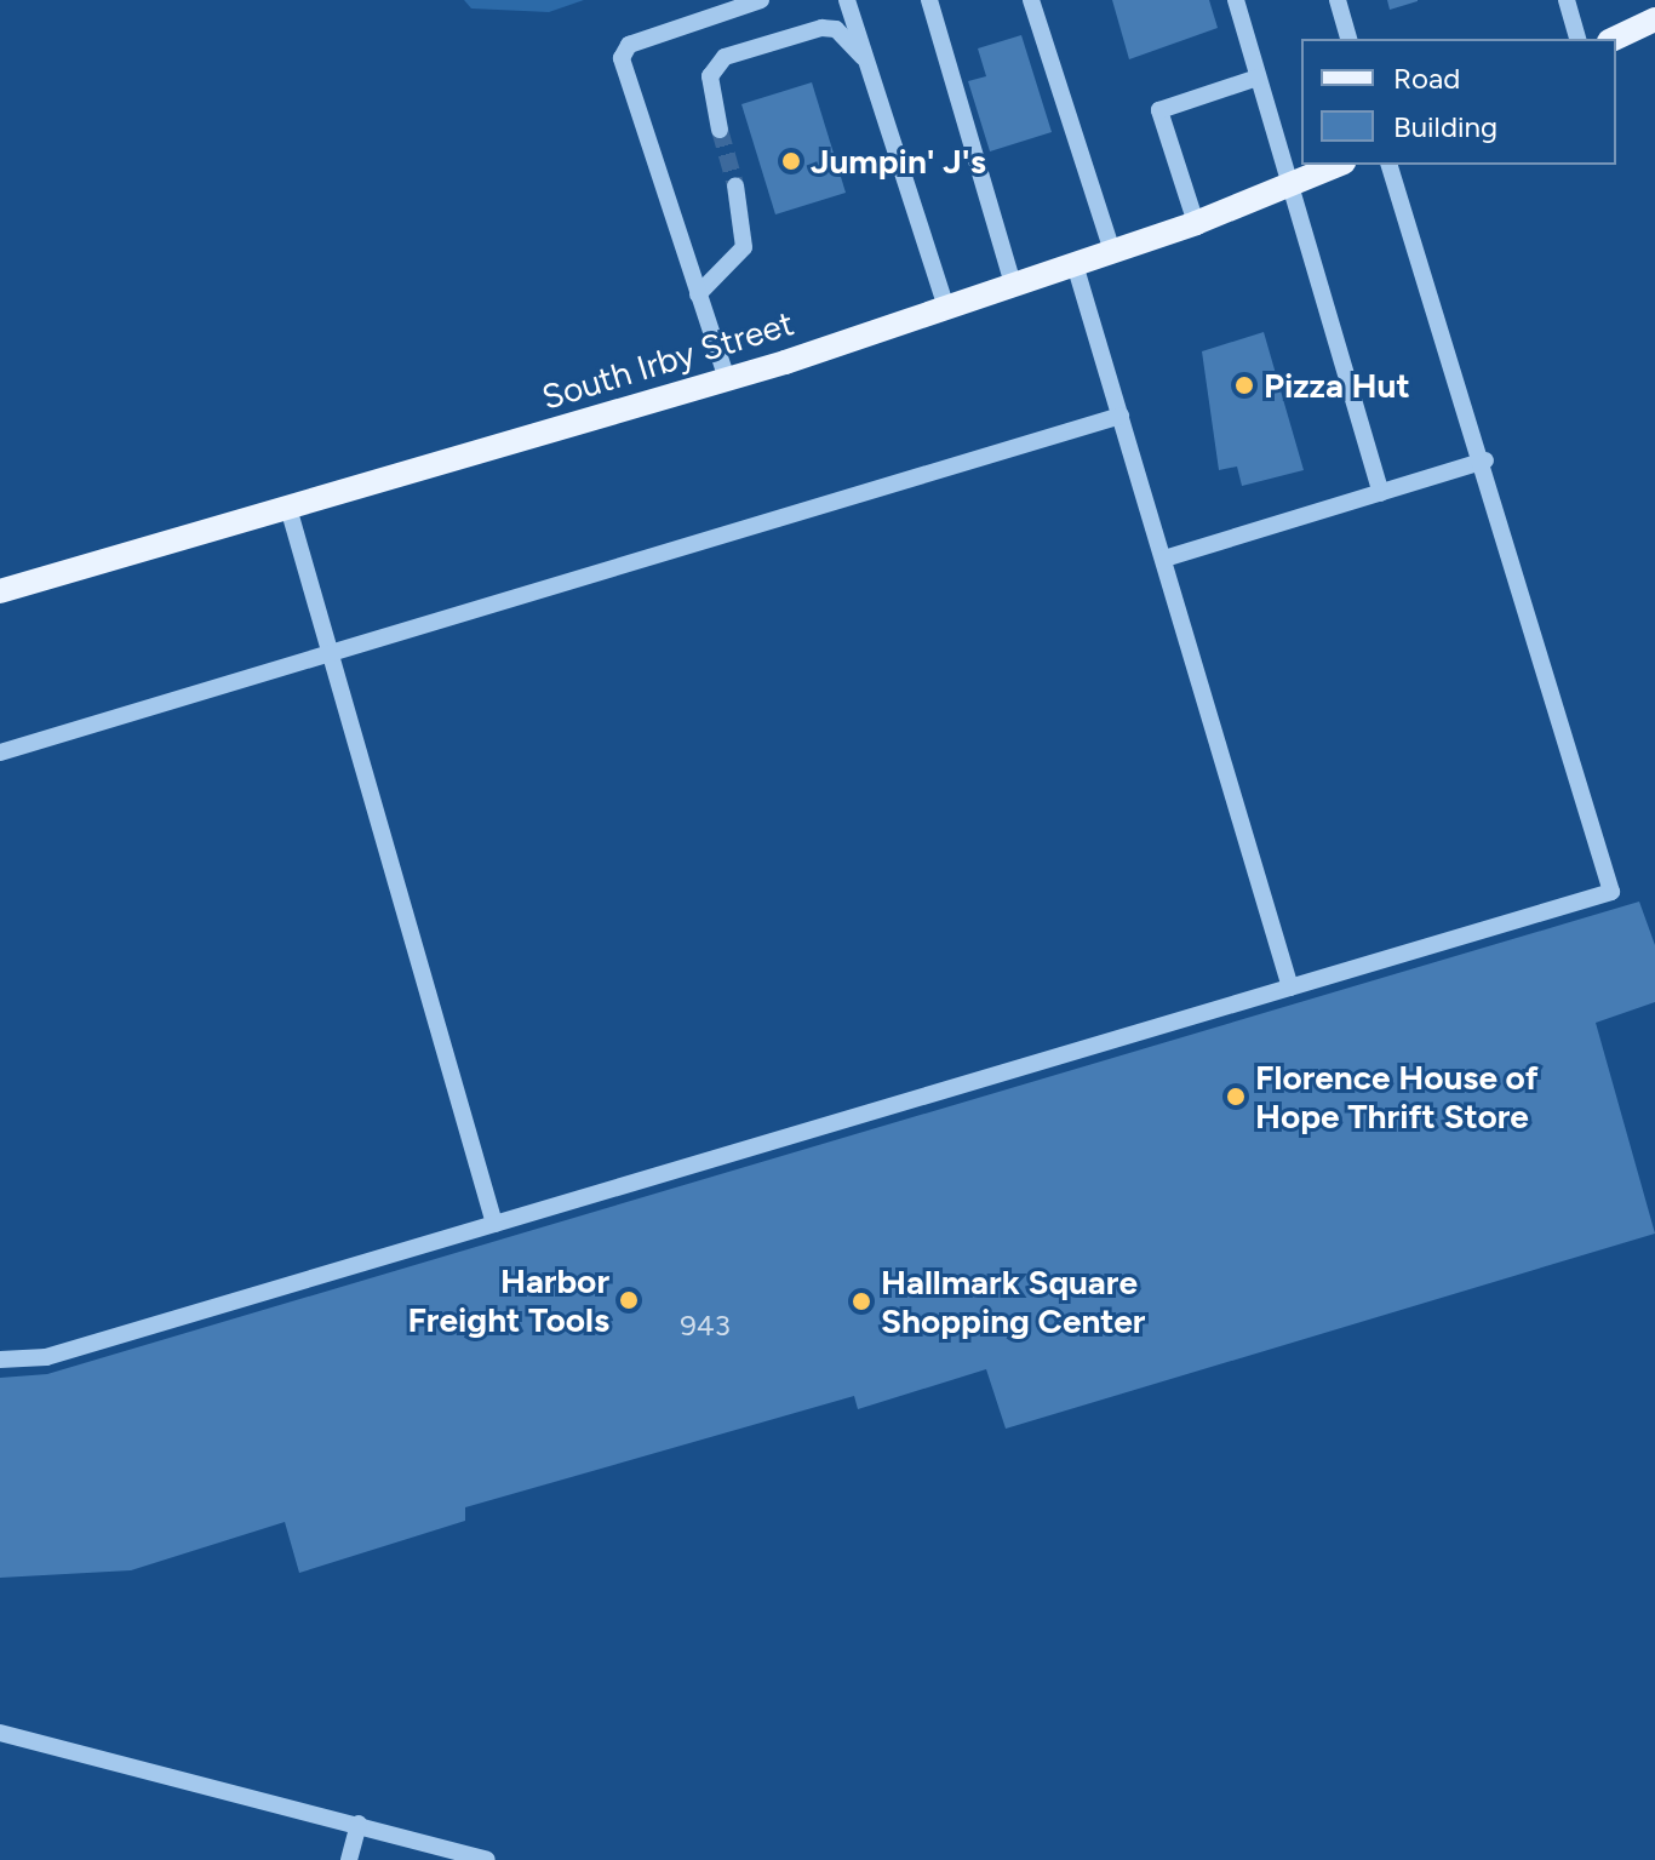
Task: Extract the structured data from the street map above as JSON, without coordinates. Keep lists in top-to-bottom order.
{
  "streets": {
    "main road": ["South Irby Street"]
  },
  "places": [
    "Jumpin' J's",
    "Pizza Hut",
    "Florence House of Hope Thrift Store",
    "Harbor Freight Tools",
    "Hallmark Square Shopping Center"
  ],
  "house_numbers": ["943"],
  "legend": ["Road", "Building"]
}
